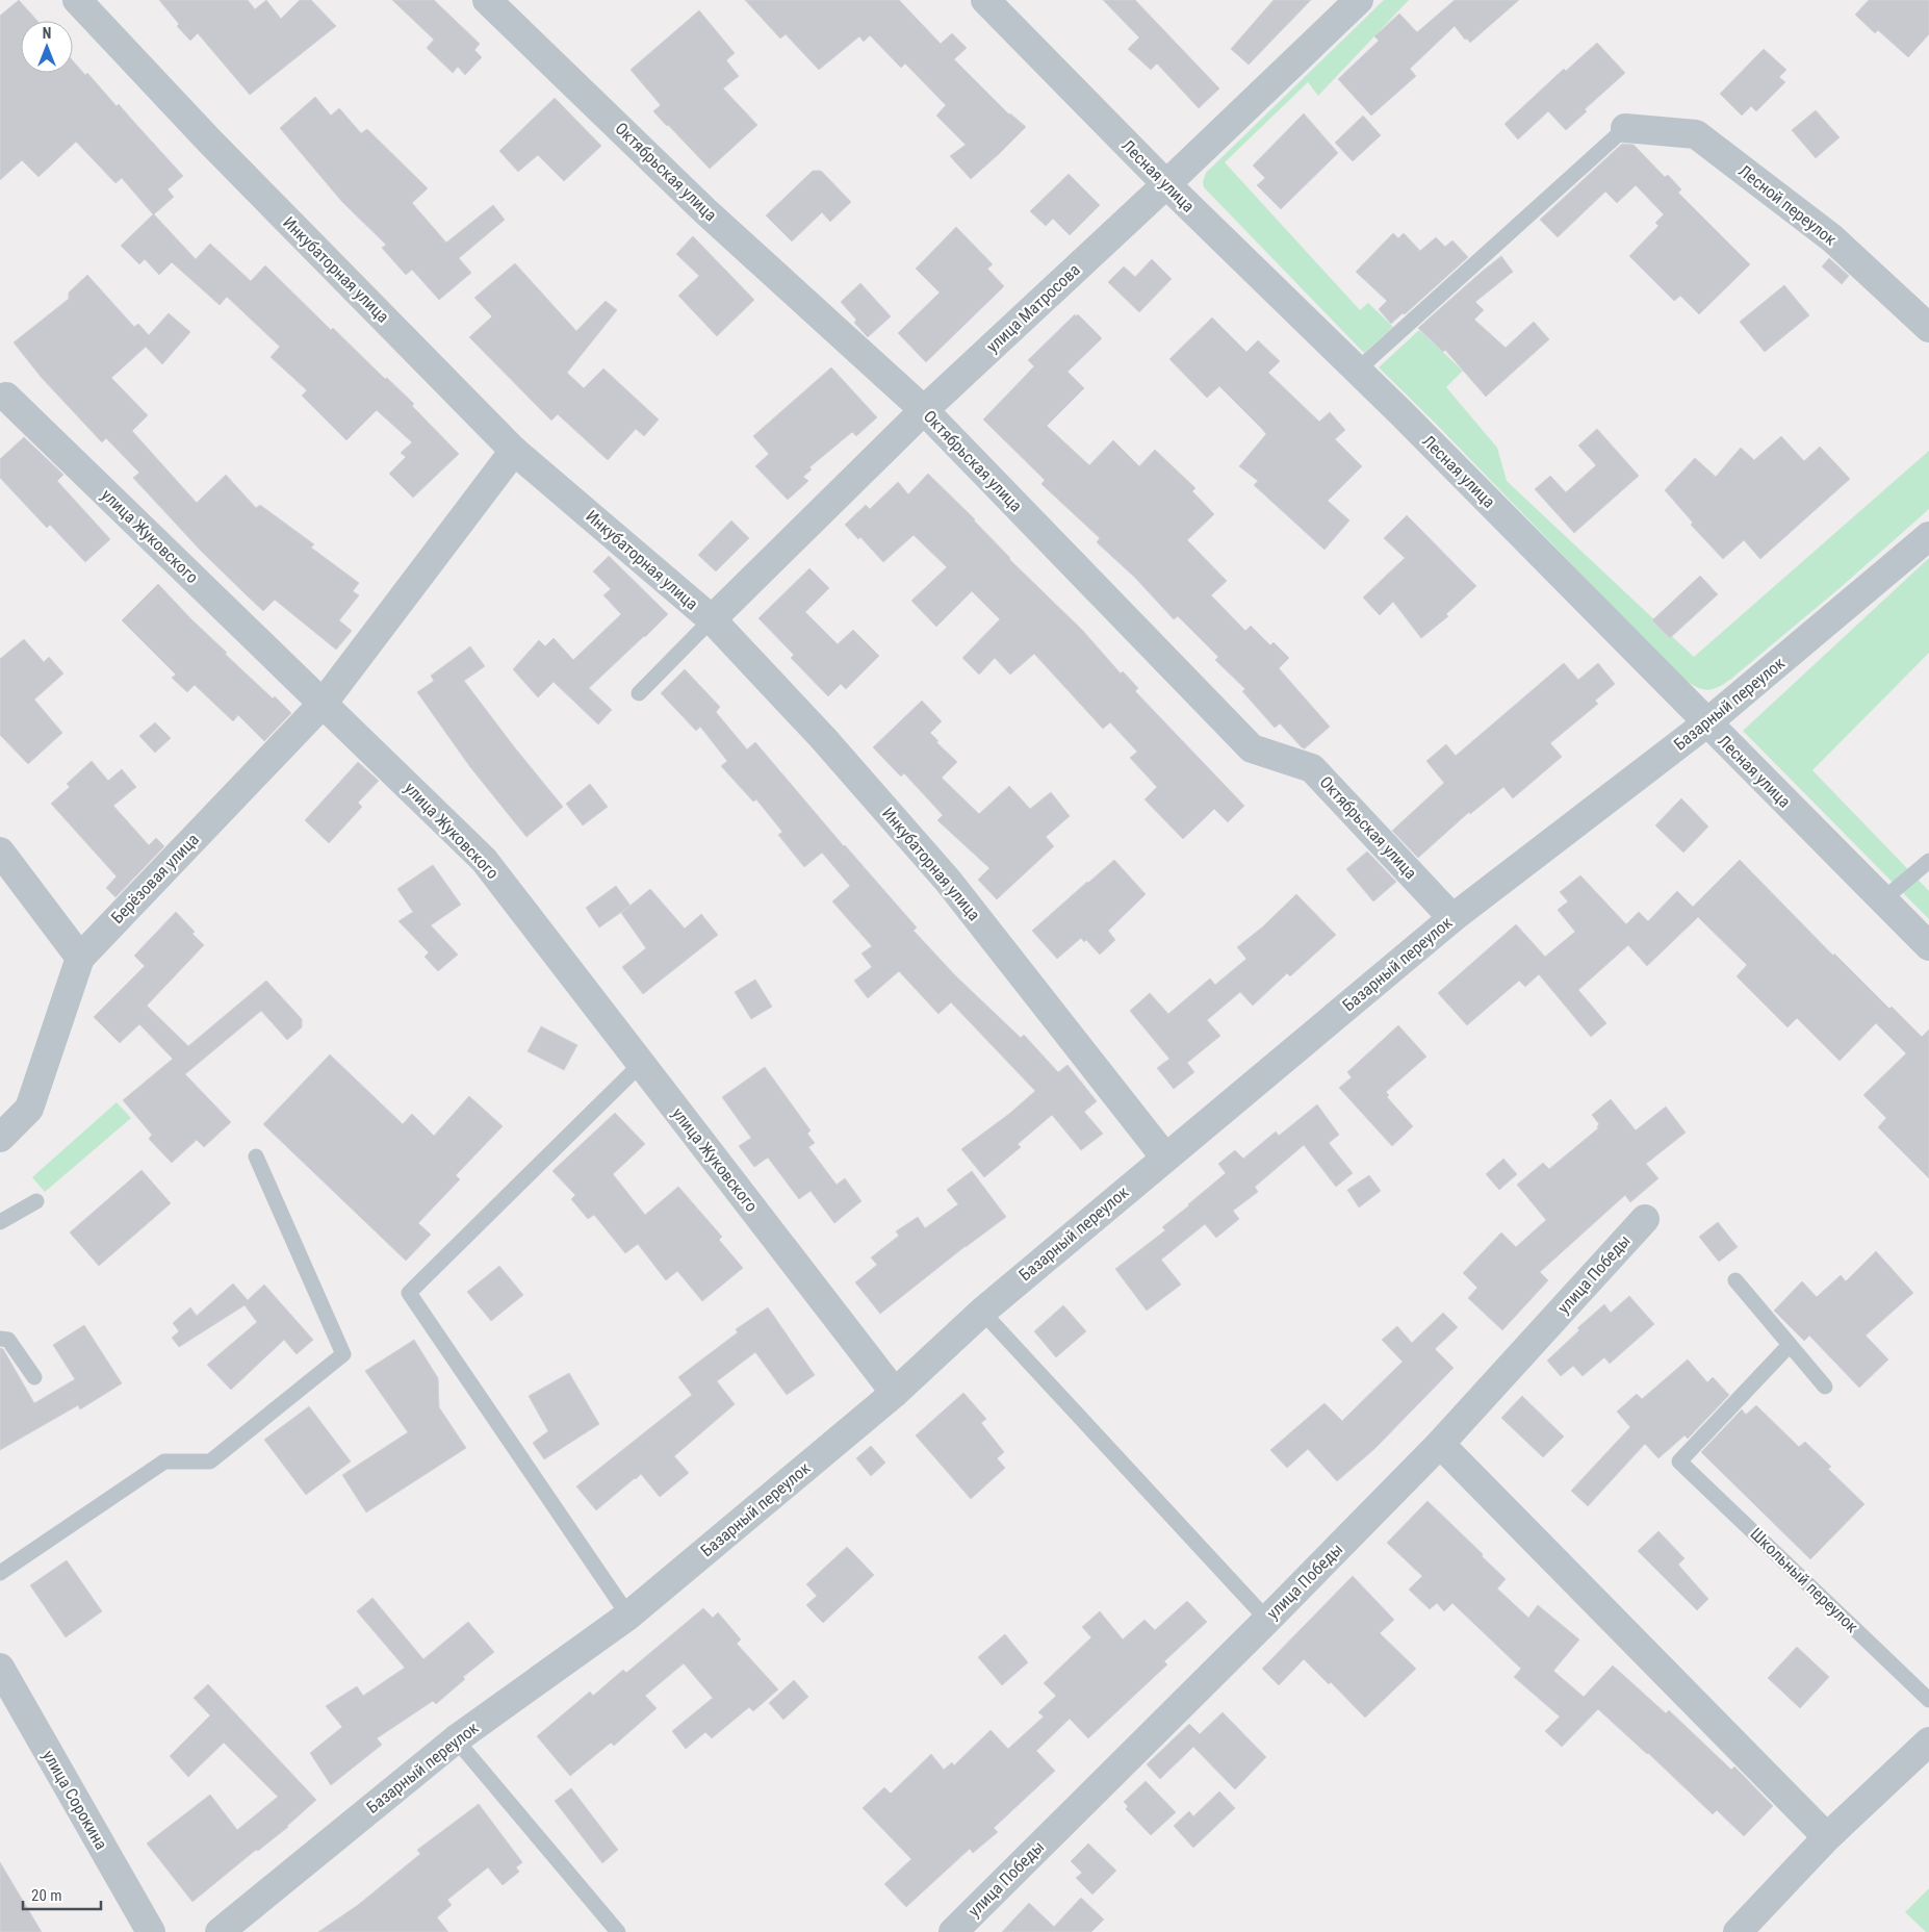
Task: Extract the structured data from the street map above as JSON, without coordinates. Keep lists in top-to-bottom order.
{
  "streets": {
    "street": [
      "Октябрьская улица",
      "Лесная улица",
      "Лесной переулок",
      "Инкубаторная улица",
      "улица Матросова",
      "улица Жуковского",
      "Базарный переулок",
      "Берёзовая улица",
      "улица Победы",
      "улица Сорокина"
    ],
    "lane": ["Школьный переулок"]
  },
  "crossings": [
    ["Октябрьская улица", "улица Матросова"],
    ["Октябрьская улица", "Базарный переулок"],
    ["Лесная улица", "улица Матросова"],
    ["Лесная улица", "Базарный переулок"],
    ["Инкубаторная улица", "улица Матросова"],
    ["Инкубаторная улица", "Базарный переулок"],
    ["Инкубаторная улица", "Берёзовая улица"],
    ["улица Жуковского", "Базарный переулок"],
    ["улица Жуковского", "Берёзовая улица"]
  ],
  "scale_bar": "20 m",
  "north": "top"
}
